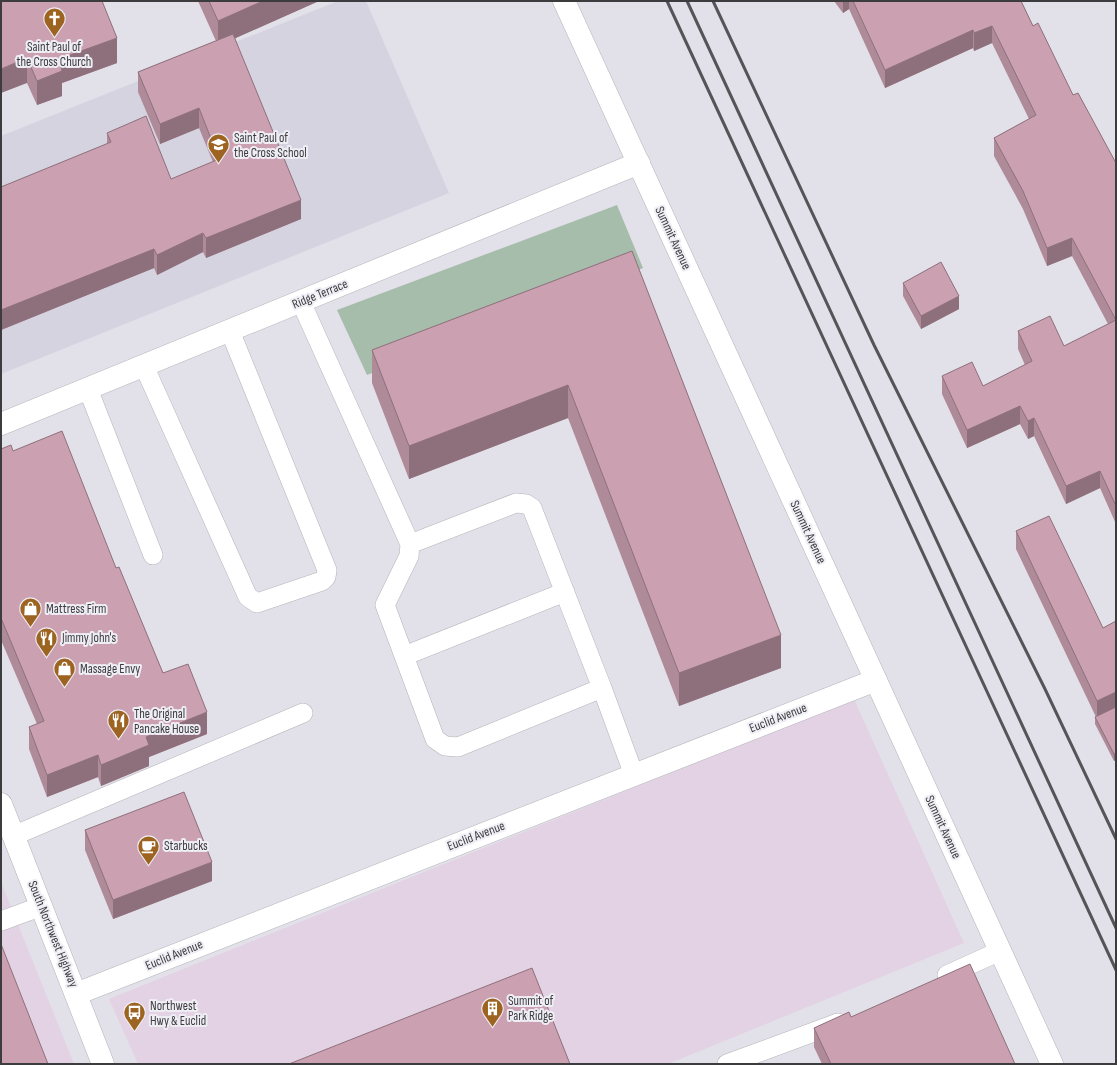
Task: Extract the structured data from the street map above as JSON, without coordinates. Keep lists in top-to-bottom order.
{
  "streets": {
    "street": [
      "Summit Avenue",
      "Ridge Terrace",
      "Euclid Avenue",
      "South Northwest Highway"
    ]
  },
  "crossings": [
    ["Summit Avenue", "Ridge Terrace"],
    ["Summit Avenue", "Euclid Avenue"],
    ["Euclid Avenue", "South Northwest Highway"]
  ],
  "places": {
    "church": ["Saint Paul of the Cross Church"],
    "school or university": ["Saint Paul of the Cross School"],
    "shop": ["Mattress Firm", "Massage Envy"],
    "restaurant": ["Jimmy John's", "The Original Pancake House"],
    "cafe": ["Starbucks"],
    "building": ["Summit of Park Ridge"],
    "bus stop": ["Northwest Hwy & Euclid"]
  }
}
